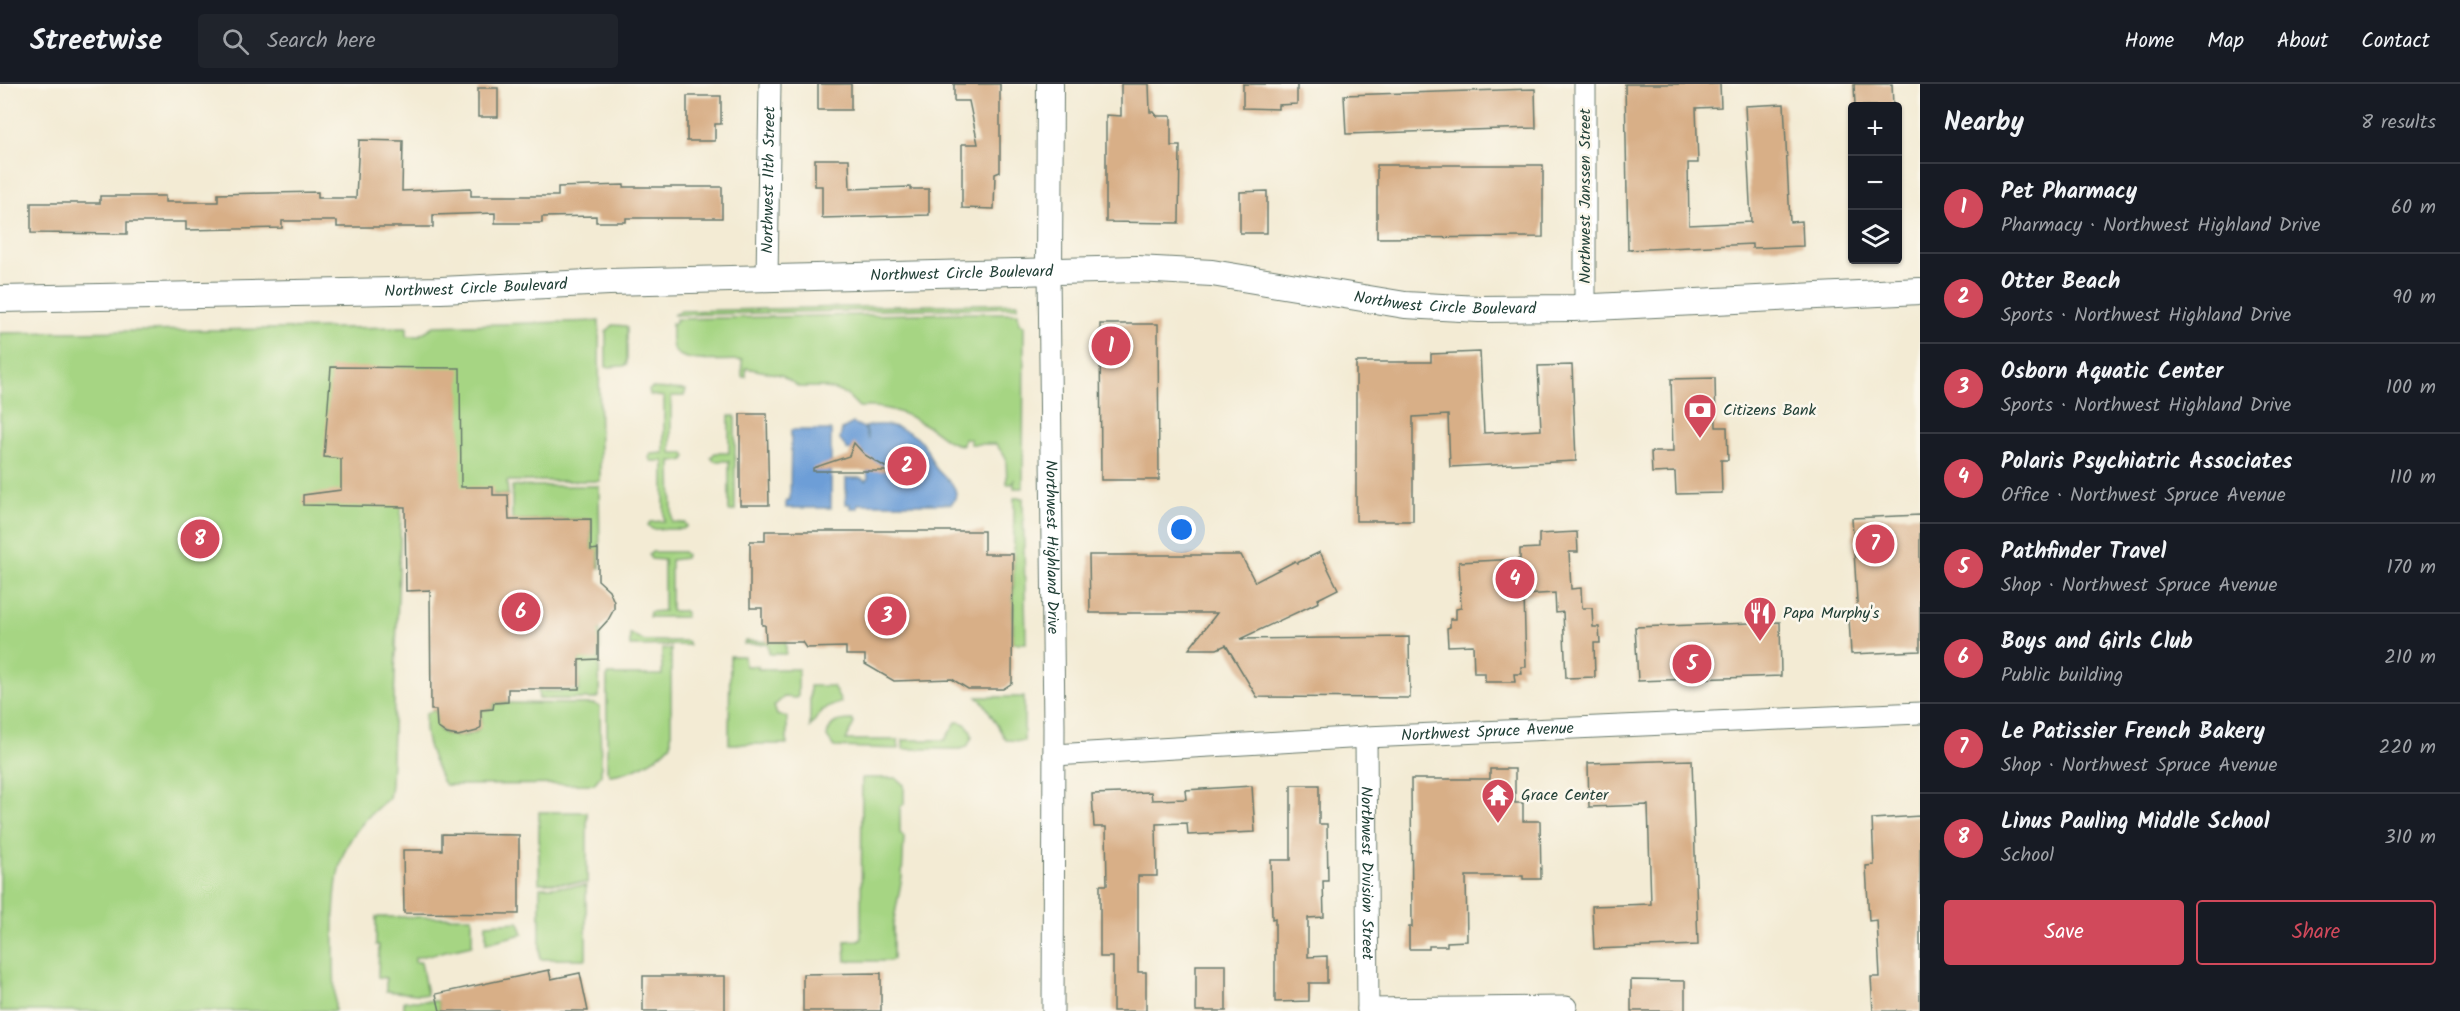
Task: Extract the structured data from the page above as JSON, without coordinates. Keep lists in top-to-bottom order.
{
  "streets": {
    "main road": ["Northwest Circle Boulevard", "Northwest Highland Drive"],
    "street": [
      "Northwest 11th Street",
      "Northwest Janssen Street",
      "Northwest Spruce Avenue",
      "Northwest Division Street"
    ]
  },
  "crossings": [
    ["Northwest 11th Street", "Northwest Circle Boulevard"],
    ["Northwest Janssen Street", "Northwest Circle Boulevard"],
    ["Northwest Circle Boulevard", "Northwest Highland Drive"],
    ["Northwest Highland Drive", "Northwest Spruce Avenue"],
    ["Northwest Spruce Avenue", "Northwest Division Street"]
  ],
  "places": {
    "bank": ["Citizens Bank"],
    "restaurant": ["Papa Murphy's"],
    "temple": ["Grace Center"]
  },
  "page": {
    "header": "Streetwise",
    "search": "Search here",
    "nav": [
      "Home",
      "Map",
      "About",
      "Contact"
    ],
    "heading": ["Nearby", "8 results"],
    "map_buttons": ["+", "−"],
    "list": [
      {
        "mark": "1",
        "name": "Pet Pharmacy",
        "note": "Pharmacy · Northwest Highland Drive",
        "value": "60 m"
      },
      {
        "mark": "2",
        "name": "Otter Beach",
        "note": "Sports · Northwest Highland Drive",
        "value": "90 m"
      },
      {
        "mark": "3",
        "name": "Osborn Aquatic Center",
        "note": "Sports · Northwest Highland Drive",
        "value": "100 m"
      },
      {
        "mark": "4",
        "name": "Polaris Psychiatric Associates",
        "note": "Office · Northwest Spruce Avenue",
        "value": "110 m"
      },
      {
        "mark": "5",
        "name": "Pathfinder Travel",
        "note": "Shop · Northwest Spruce Avenue",
        "value": "170 m"
      },
      {
        "mark": "6",
        "name": "Boys and Girls Club",
        "note": "Public building",
        "value": "210 m"
      },
      {
        "mark": "7",
        "name": "Le Patissier French Bakery",
        "note": "Shop · Northwest Spruce Avenue",
        "value": "220 m"
      },
      {
        "mark": "8",
        "name": "Linus Pauling Middle School",
        "note": "School",
        "value": "310 m"
      }
    ],
    "pins": [
      "1",
      "2",
      "8",
      "7",
      "4",
      "6",
      "3",
      "5"
    ],
    "buttons": ["Save", "Share"]
  }
}
